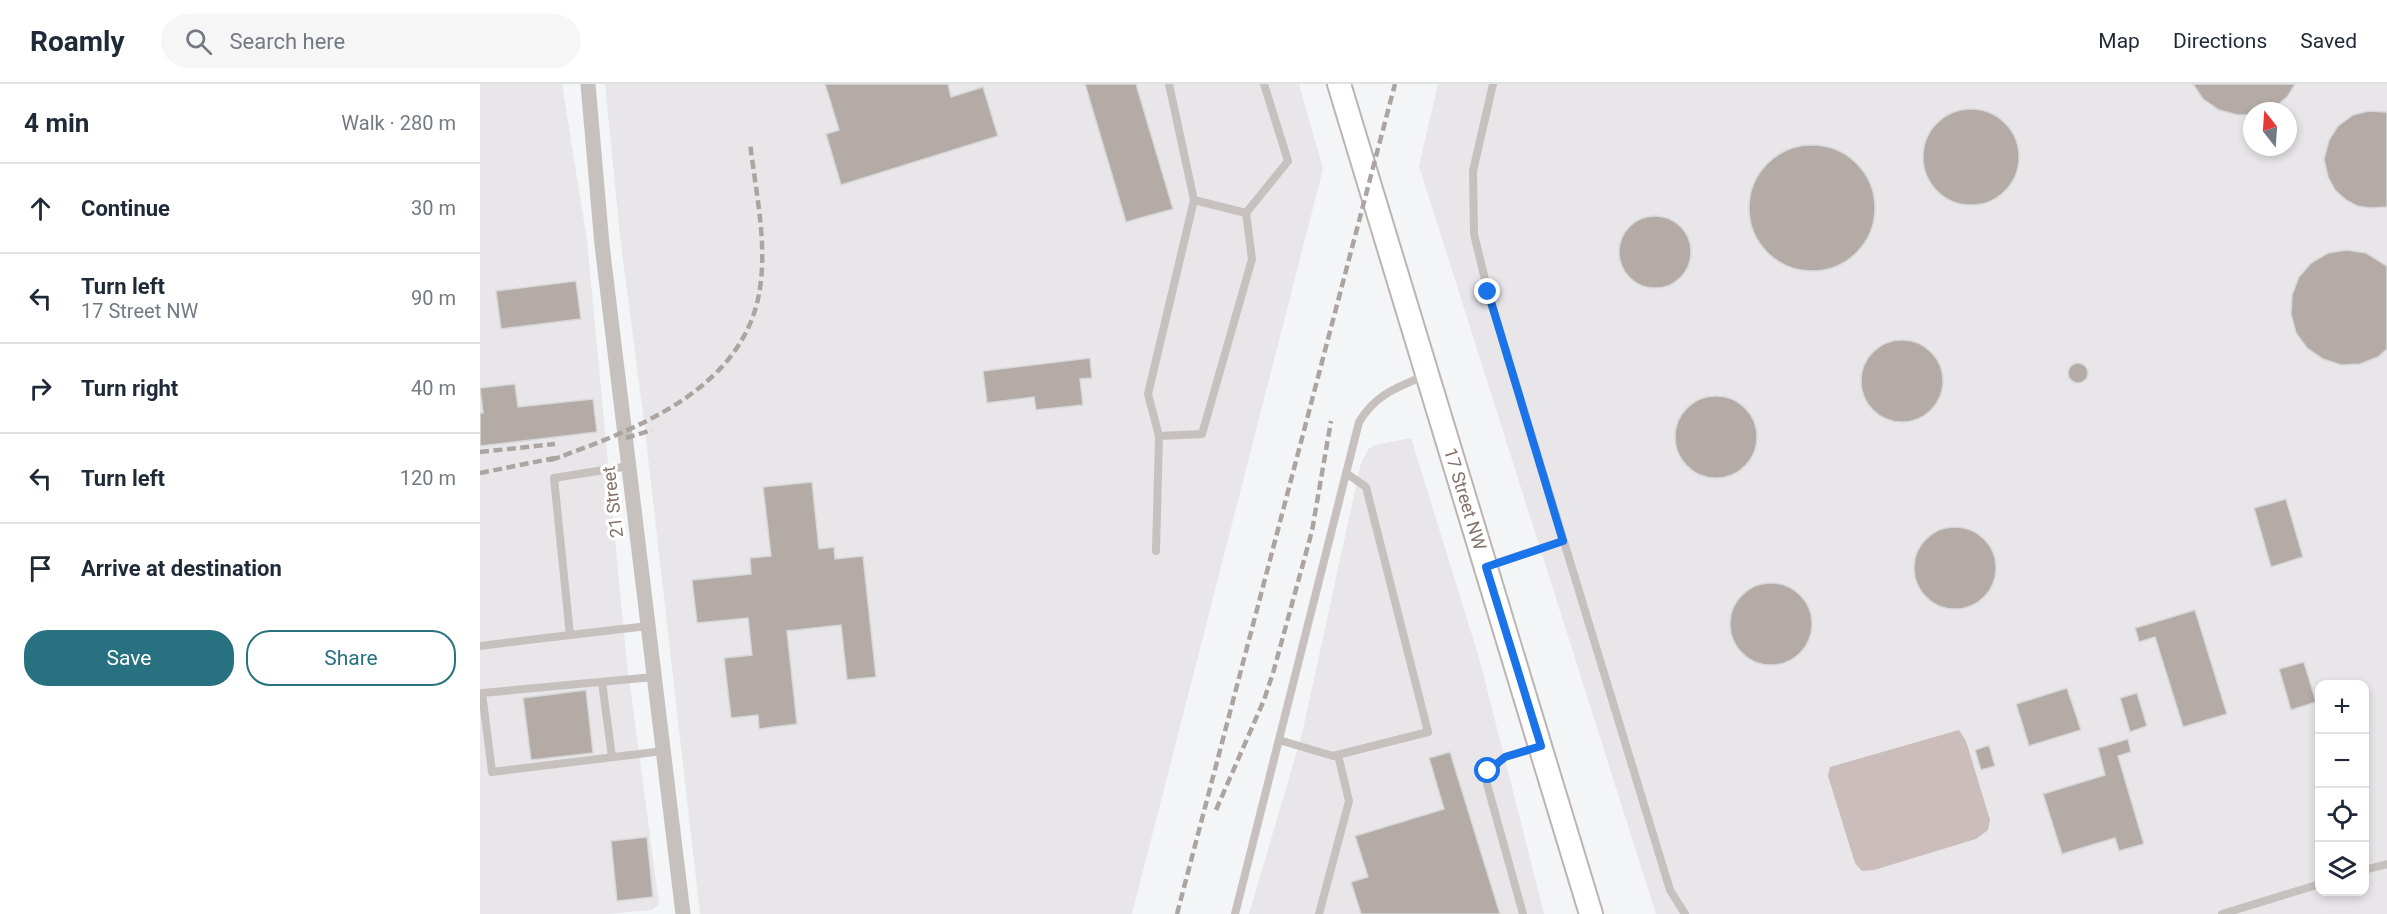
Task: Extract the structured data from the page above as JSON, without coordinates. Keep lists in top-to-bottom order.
{
  "streets": {
    "main road": ["17 Street NW"],
    "street": ["21 Street"]
  },
  "north": "top",
  "page": {
    "header": "Roamly",
    "search": "Search here",
    "nav": ["Map", "Directions", "Saved"],
    "heading": ["4 min", "Walk · 280 m"],
    "list": [
      ["Continue", "30 m"],
      ["Turn left", "17 Street NW", "90 m"],
      ["Turn right", "40 m"],
      ["Turn left", "120 m"],
      "Arrive at destination"
    ],
    "buttons": ["Save", "Share"],
    "map_buttons": ["+", "−"]
  }
}
